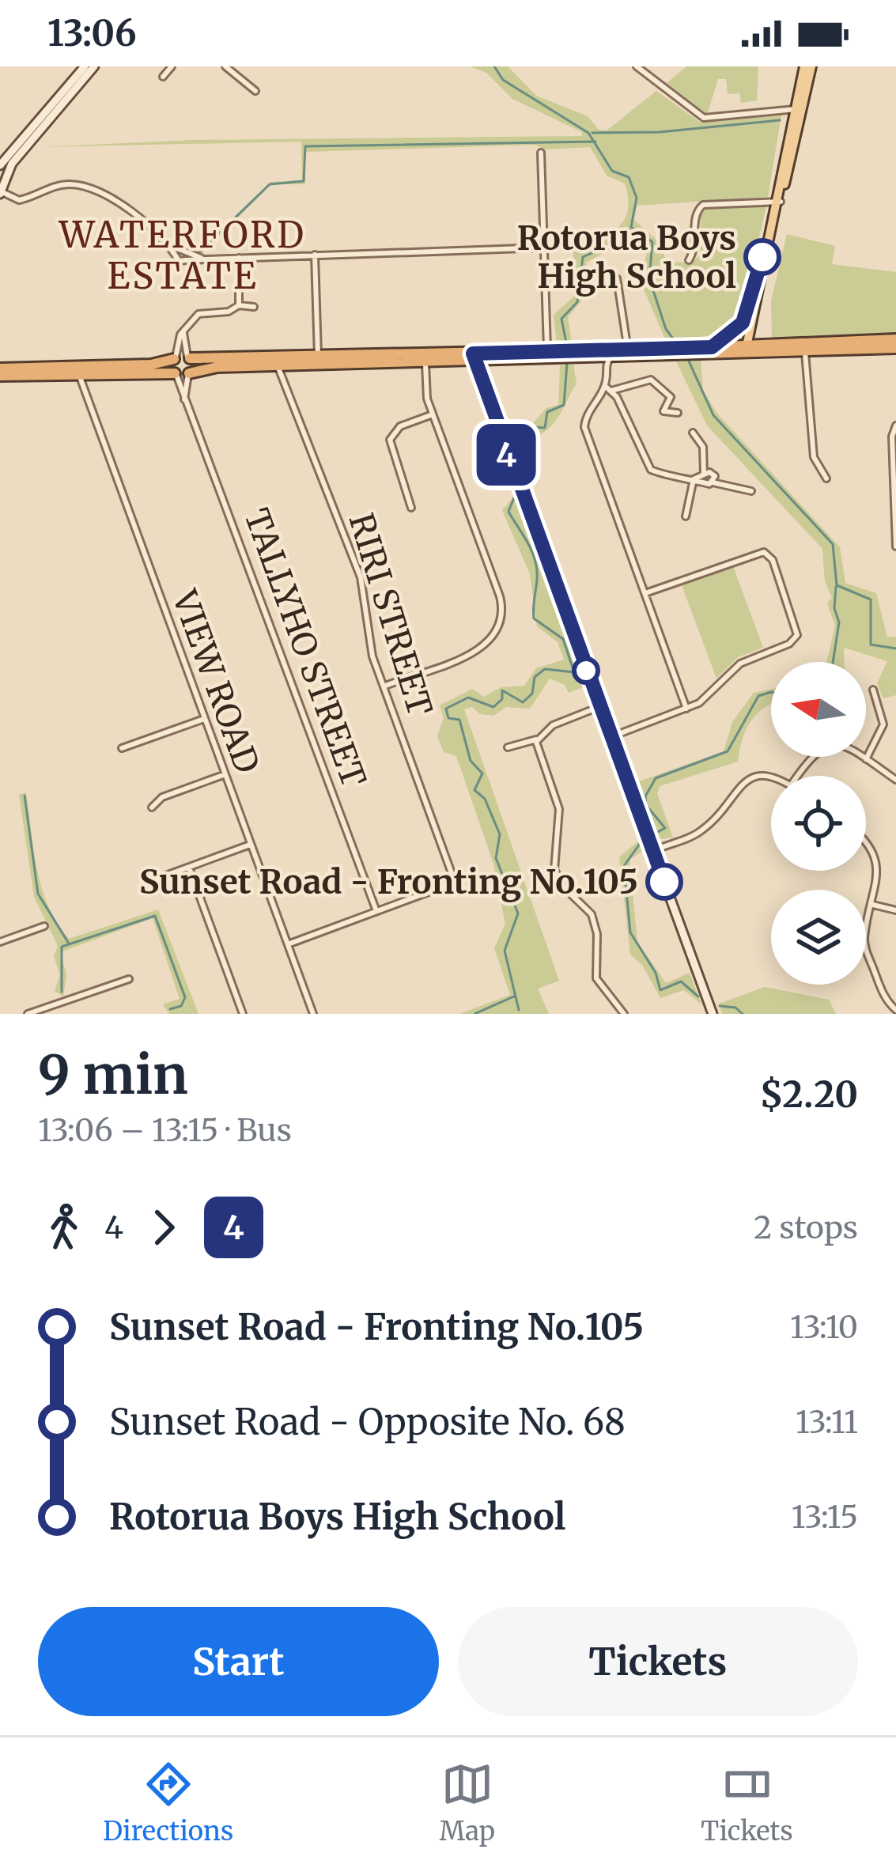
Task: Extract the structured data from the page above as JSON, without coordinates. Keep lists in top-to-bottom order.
{
  "streets": {
    "street": ["RIRI STREET", "TALLYHO STREET", "VIEW ROAD"]
  },
  "crossings": [
    ["RIRI STREET", "TALLYHO STREET"],
    ["RIRI STREET", "VIEW ROAD"]
  ],
  "districts": ["WATERFORD ESTATE"],
  "places": ["Rotorua Boys High School", "Sunset Road - Fronting No.105"],
  "lines": ["bus line 4"],
  "north": "left",
  "page": {
    "status": "13:06",
    "on_map": "4",
    "heading": ["9 min", "13:06 – 13:15 · Bus", "$2.20"],
    "legs": ["4", "4", "2 stops"],
    "list": [
      {
        "name": "Sunset Road - Fronting No.105",
        "value": "13:10"
      },
      {
        "name": "Sunset Road - Opposite No. 68",
        "value": "13:11"
      },
      {
        "name": "Rotorua Boys High School",
        "value": "13:15"
      }
    ],
    "buttons": ["Start", "Tickets"],
    "tabs": ["Directions", "Map", "Tickets"]
  }
}
